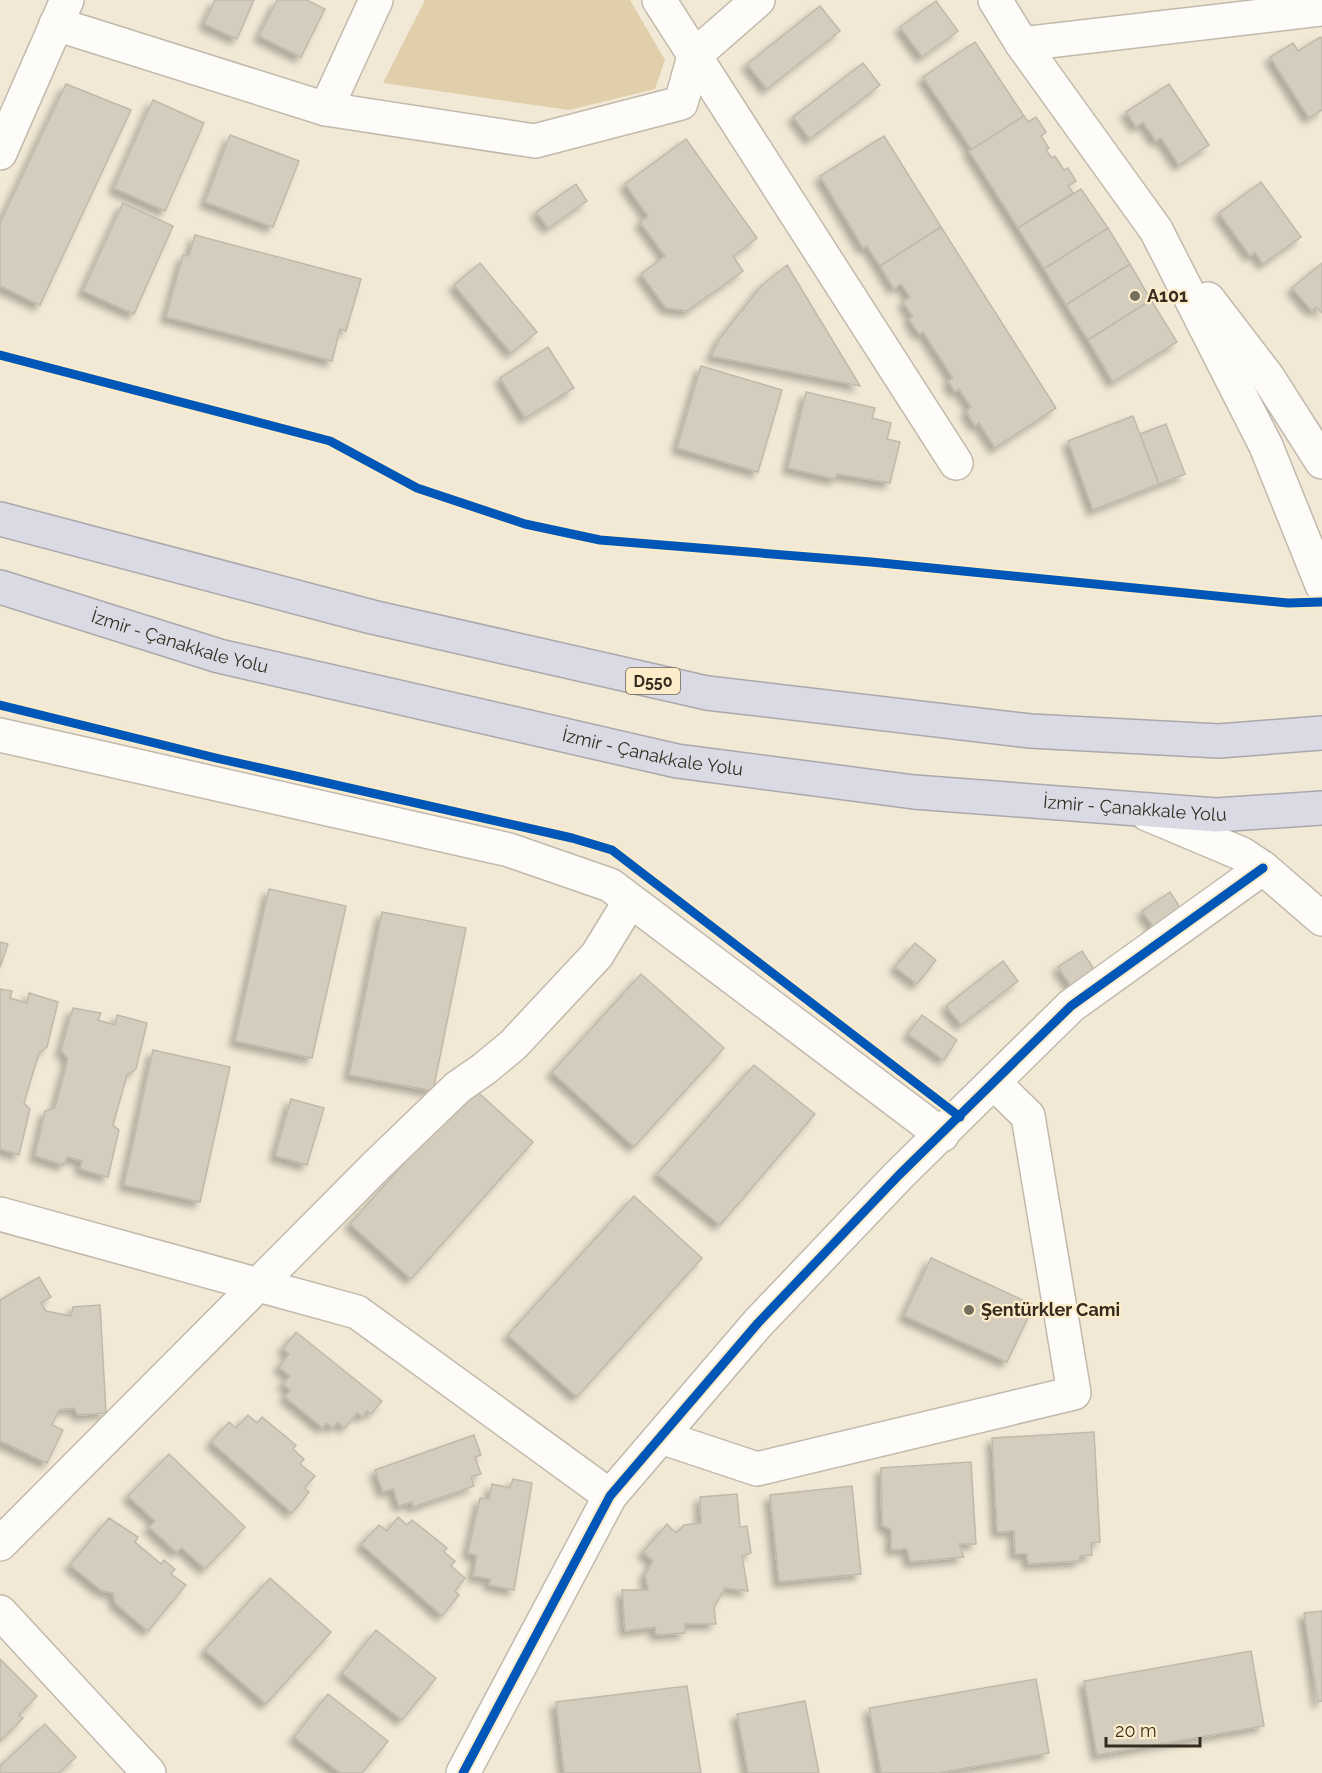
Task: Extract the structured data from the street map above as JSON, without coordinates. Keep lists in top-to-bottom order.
{
  "streets": {
    "highway": ["İzmir - Çanakkale Yolu", "D550"]
  },
  "places": ["A101", "Şentürkler Cami"],
  "scale_bar": "20 m"
}
